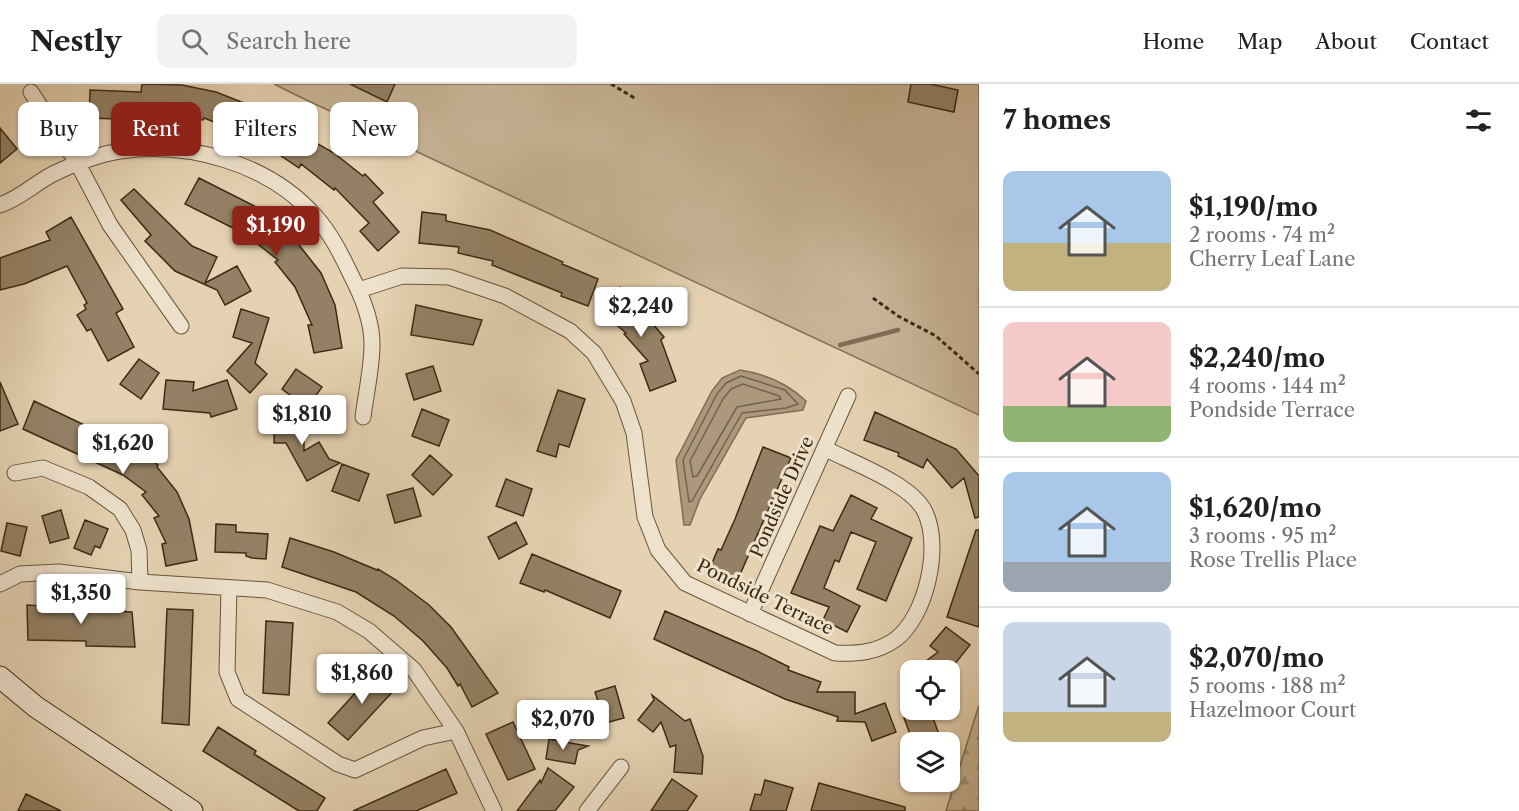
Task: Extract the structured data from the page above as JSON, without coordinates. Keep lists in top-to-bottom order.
{
  "streets": {
    "street": ["Pondside Drive", "Pondside Terrace"]
  },
  "crossings": [
    ["Pondside Drive", "Pondside Terrace"]
  ],
  "page": {
    "header": "Nestly",
    "search": "Search here",
    "nav": [
      "Home",
      "Map",
      "About",
      "Contact"
    ],
    "heading": "7 homes",
    "chip": [
      "Buy",
      "Rent",
      "Filters",
      "New"
    ],
    "list": [
      {
        "name": "$1,190/mo",
        "note": "2 rooms · 74 m² · Cherry Leaf Lane"
      },
      {
        "name": "$2,240/mo",
        "note": "4 rooms · 144 m² · Pondside Terrace"
      },
      {
        "name": "$1,620/mo",
        "note": "3 rooms · 95 m² · Rose Trellis Place"
      },
      {
        "name": "$2,070/mo",
        "note": "5 rooms · 188 m² · Hazelmoor Court"
      }
    ],
    "price": [
      "$1,190",
      "$2,240",
      "$1,810",
      "$1,620",
      "$1,350",
      "$1,860",
      "$2,070"
    ]
  }
}
